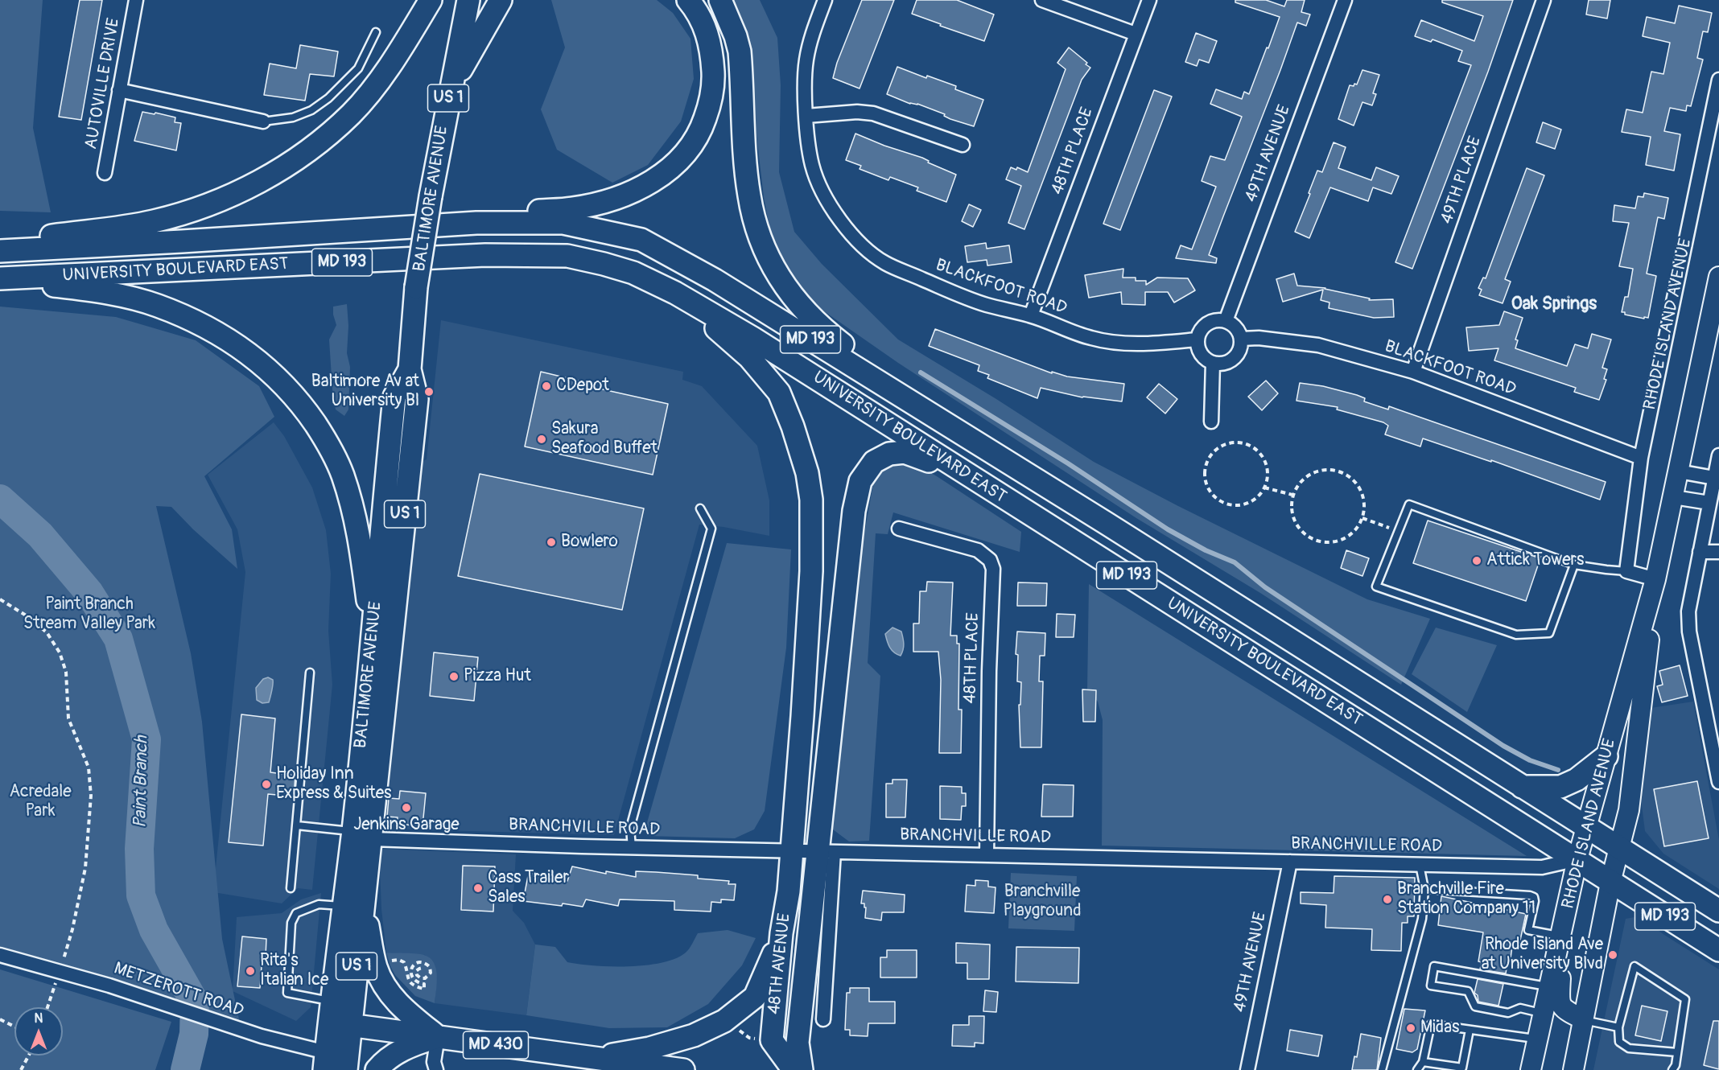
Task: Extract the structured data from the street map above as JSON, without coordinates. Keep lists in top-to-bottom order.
{
  "streets": {
    "main road": [
      "US 1",
      "BALTIMORE AVENUE",
      "MD 193",
      "UNIVERSITY BOULEVARD EAST",
      "48TH AVENUE",
      "MD 430"
    ],
    "street": [
      "AUTOVILLE DRIVE",
      "48TH PLACE",
      "49TH AVENUE",
      "49TH PLACE",
      "BLACKFOOT ROAD",
      "RHODE ISLAND AVENUE",
      "BRANCHVILLE ROAD",
      "METZEROTT ROAD"
    ]
  },
  "crossings": [
    ["48TH PLACE", "BLACKFOOT ROAD"],
    ["48TH PLACE", "BRANCHVILLE ROAD"],
    ["49TH AVENUE", "BLACKFOOT ROAD"],
    ["49TH AVENUE", "BRANCHVILLE ROAD"],
    ["49TH PLACE", "BLACKFOOT ROAD"],
    ["BALTIMORE AVENUE", "BRANCHVILLE ROAD"],
    ["BALTIMORE AVENUE", "METZEROTT ROAD"],
    ["BALTIMORE AVENUE", "MD 430"],
    ["UNIVERSITY BOULEVARD EAST", "RHODE ISLAND AVENUE"],
    ["UNIVERSITY BOULEVARD EAST", "BRANCHVILLE ROAD"],
    ["UNIVERSITY BOULEVARD EAST", "48TH AVENUE"],
    ["BLACKFOOT ROAD", "RHODE ISLAND AVENUE"],
    ["RHODE ISLAND AVENUE", "BRANCHVILLE ROAD"],
    ["BRANCHVILLE ROAD", "48TH AVENUE"]
  ],
  "districts": ["Oak Springs"],
  "water": ["Paint Branch"],
  "parks": ["Paint Branch Stream Valley Park", "Acredale Park", "Branchville Playground"],
  "places": [
    "CDepot",
    "Baltimore Av at University Bl",
    "Sakura Seafood Buffet",
    "Bowlero",
    "Attick Towers",
    "Pizza Hut",
    "Holiday Inn Express & Suites",
    "Jenkins Garage",
    "Cass Trailer Sales",
    "Branchville Fire Station Company 11",
    "Rhode Island Ave at University Blvd",
    "Rita's Italian Ice",
    "Midas"
  ],
  "north": "top"
}
